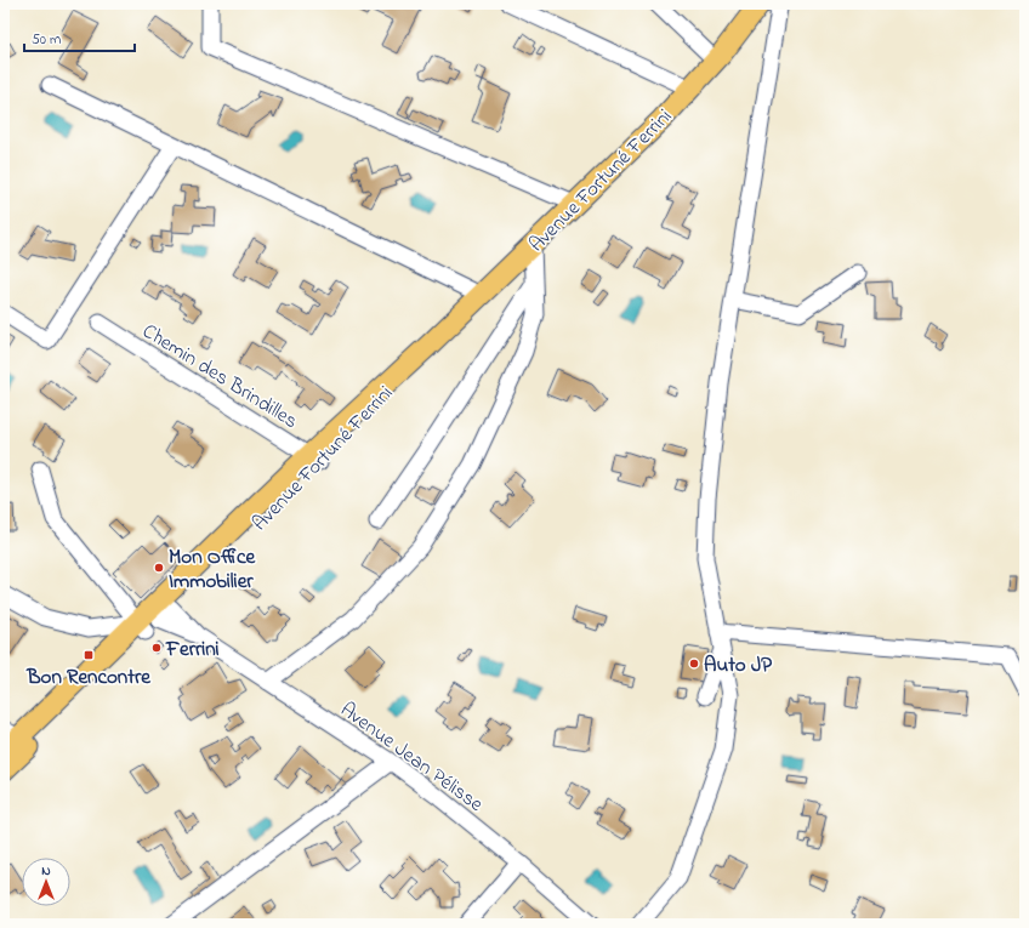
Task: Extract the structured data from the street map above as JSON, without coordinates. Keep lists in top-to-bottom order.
{
  "streets": {
    "main road": ["Avenue Fortuné Ferrini"],
    "street": ["Chemin des Brindilles", "Avenue Jean Pélisse"]
  },
  "crossings": [
    ["Avenue Fortuné Ferrini", "Chemin des Brindilles"],
    ["Avenue Fortuné Ferrini", "Avenue Jean Pélisse"]
  ],
  "places": {
    "other": ["Mon Office Immobilier", "Ferrini", "Auto JP"],
    "transit": ["Bon Rencontre"]
  },
  "scale_bar": "50 m",
  "north": "top"
}
